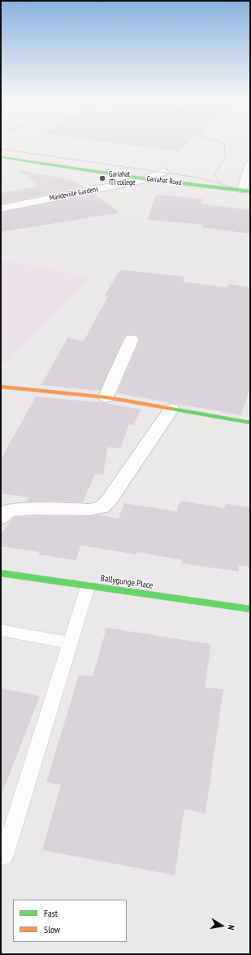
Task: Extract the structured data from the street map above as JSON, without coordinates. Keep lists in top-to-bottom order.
{
  "streets": {
    "street": ["Gariahat Road", "Mandeville Gardens", "Ballygunge Place"]
  },
  "crossings": [
    ["Gariahat Road", "Mandeville Gardens"]
  ],
  "places": ["Gariahat ITI college"],
  "legend": ["Fast", "Slow"],
  "north": "right"
}
